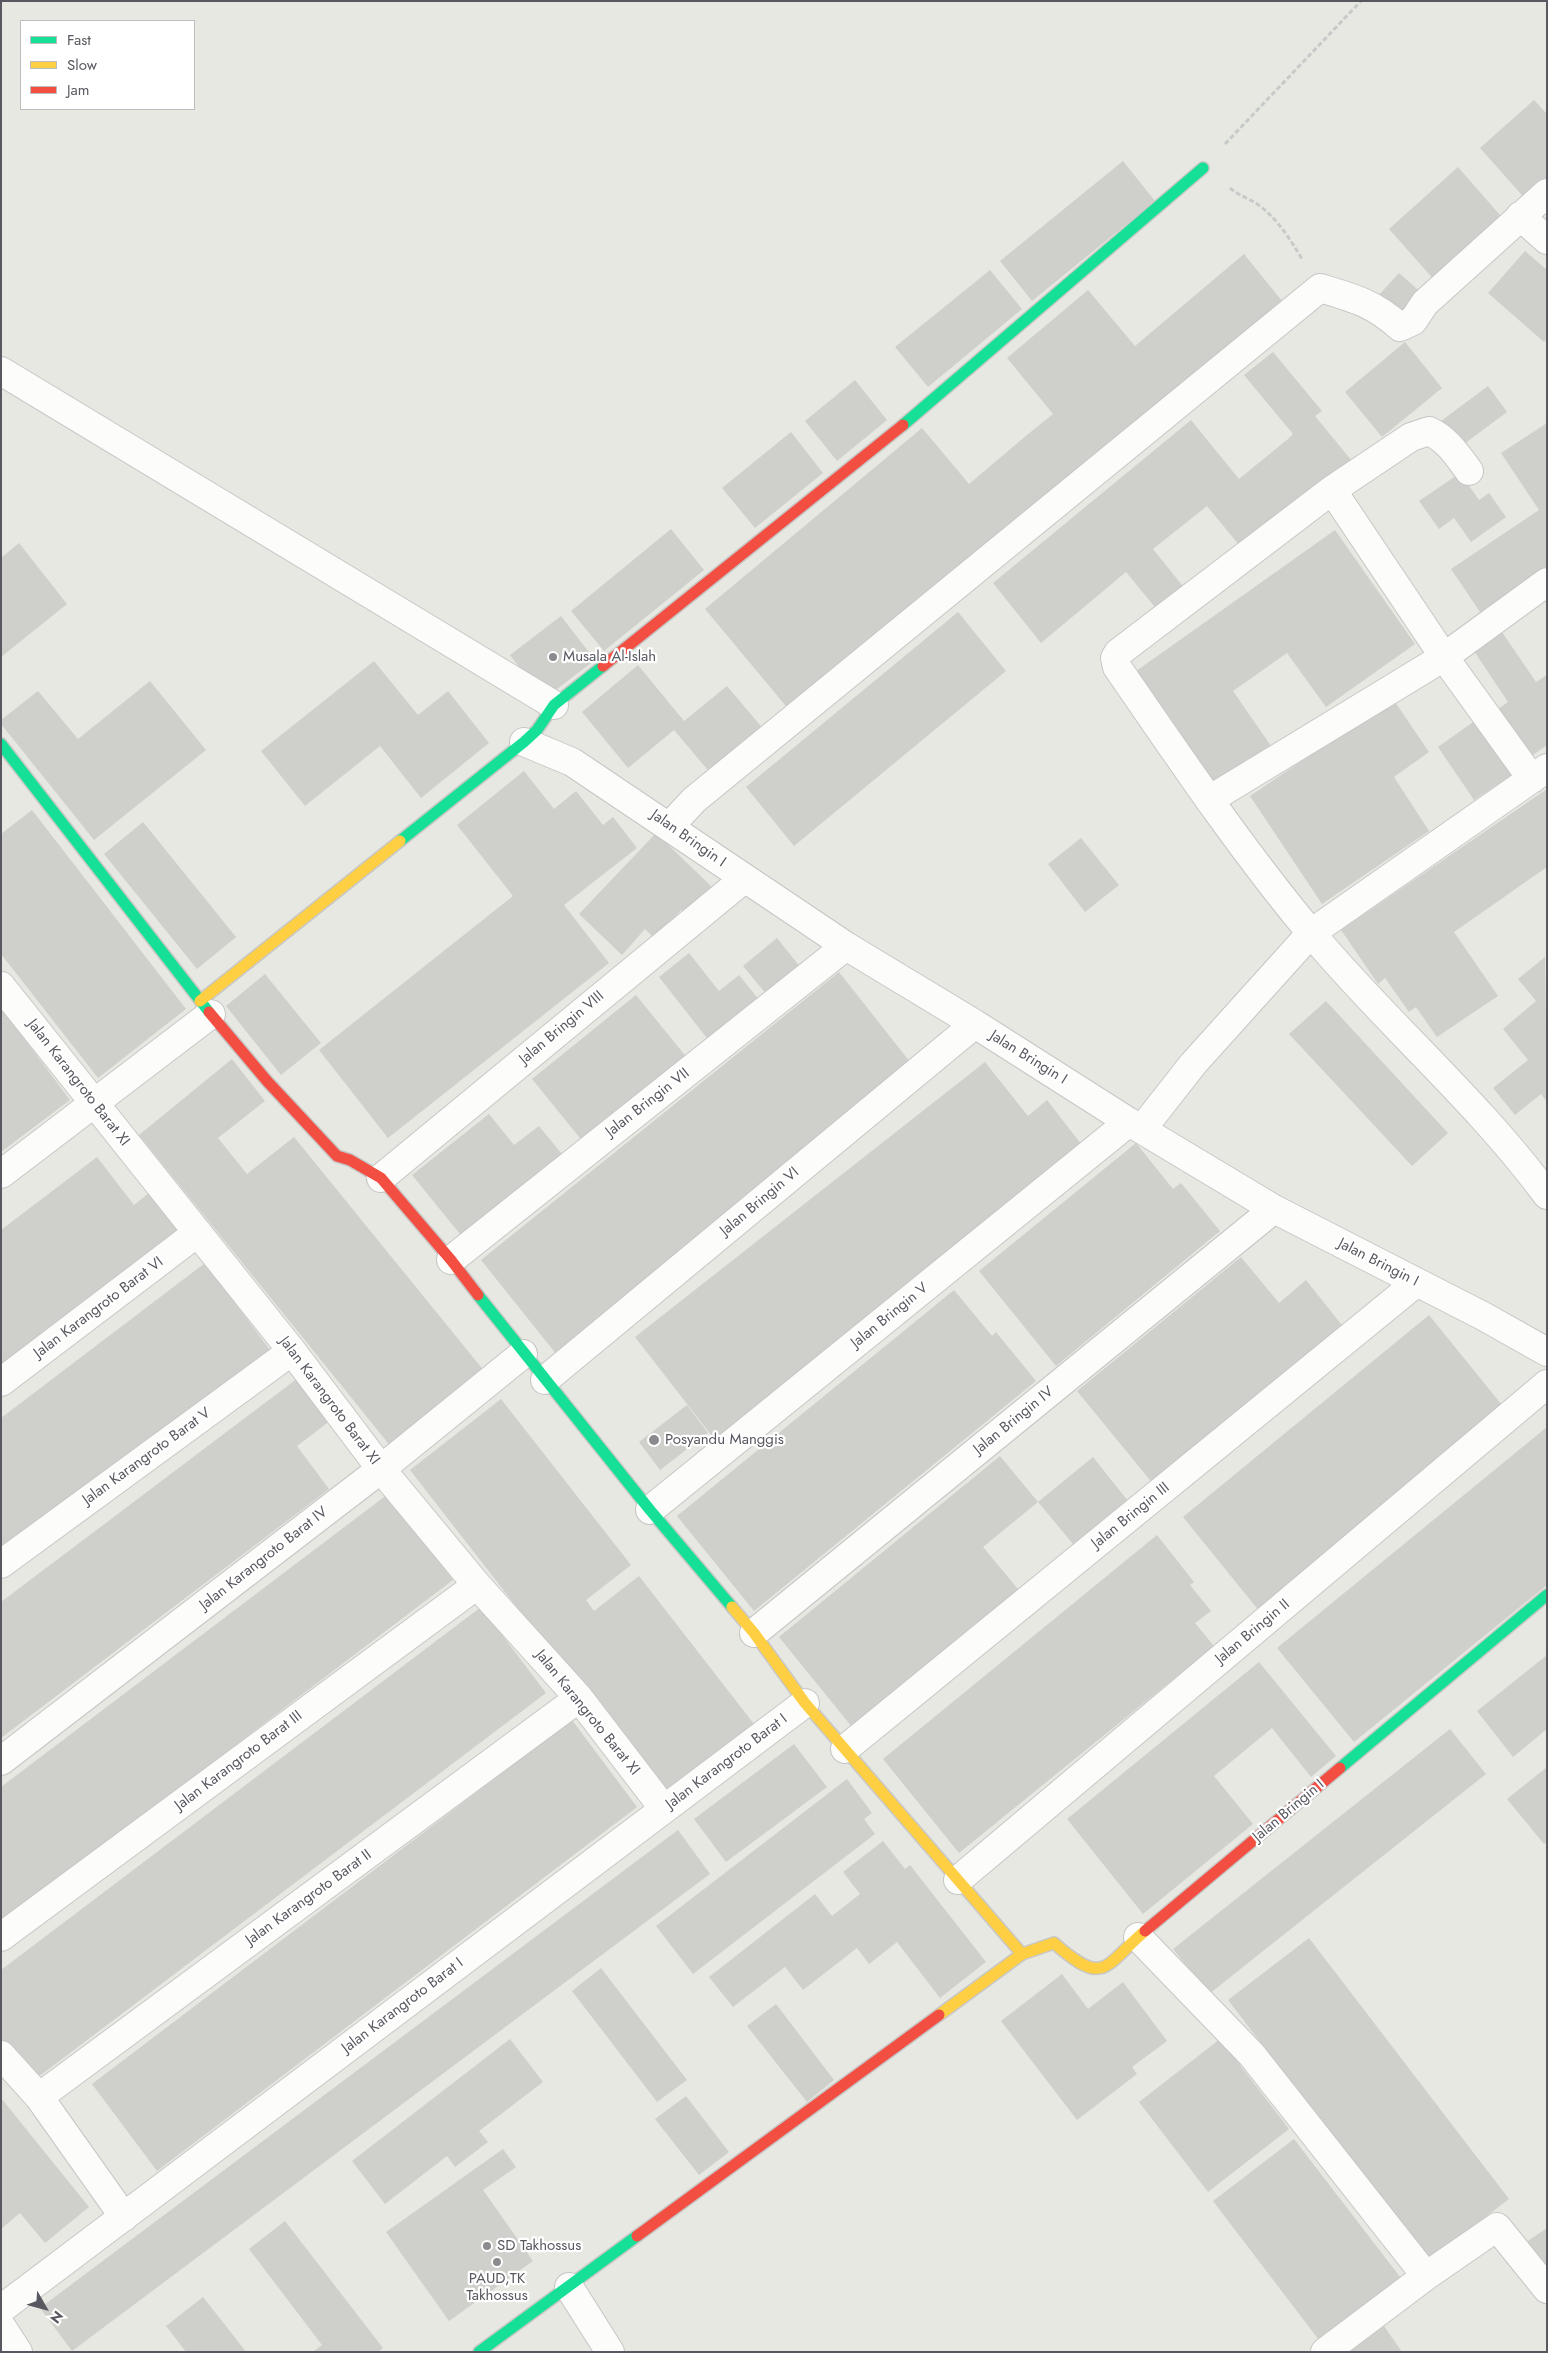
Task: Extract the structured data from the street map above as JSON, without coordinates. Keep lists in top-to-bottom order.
{
  "streets": {
    "street": [
      "Jalan Bringin I",
      "Jalan Bringin VIII",
      "Jalan Karangroto Barat XI",
      "Jalan Bringin VII",
      "Jalan Bringin VI",
      "Jalan Karangroto Barat VI",
      "Jalan Bringin V",
      "Jalan Bringin IV",
      "Jalan Karangroto Barat V",
      "Jalan Bringin III",
      "Jalan Karangroto Barat IV",
      "Jalan Bringin II",
      "Jalan Karangroto Barat III",
      "Jalan Karangroto Barat I",
      "Jalan Karangroto Barat II"
    ]
  },
  "crossings": [
    ["Jalan Bringin I", "Jalan Bringin VIII"],
    ["Jalan Bringin I", "Jalan Bringin VII"],
    ["Jalan Bringin I", "Jalan Bringin VI"],
    ["Jalan Bringin I", "Jalan Bringin V"],
    ["Jalan Bringin I", "Jalan Bringin IV"],
    ["Jalan Bringin I", "Jalan Bringin III"],
    ["Jalan Karangroto Barat XI", "Jalan Karangroto Barat VI"],
    ["Jalan Karangroto Barat XI", "Jalan Karangroto Barat V"],
    ["Jalan Karangroto Barat XI", "Jalan Karangroto Barat IV"],
    ["Jalan Karangroto Barat XI", "Jalan Karangroto Barat III"],
    ["Jalan Karangroto Barat XI", "Jalan Karangroto Barat I"],
    ["Jalan Karangroto Barat XI", "Jalan Karangroto Barat II"]
  ],
  "places": [
    "Musala Al-Islah",
    "Posyandu Manggis",
    "SD Takhossus",
    "PAUD,TK Takhossus"
  ],
  "legend": ["Fast", "Slow", "Jam"],
  "north": "bottom right"
}
